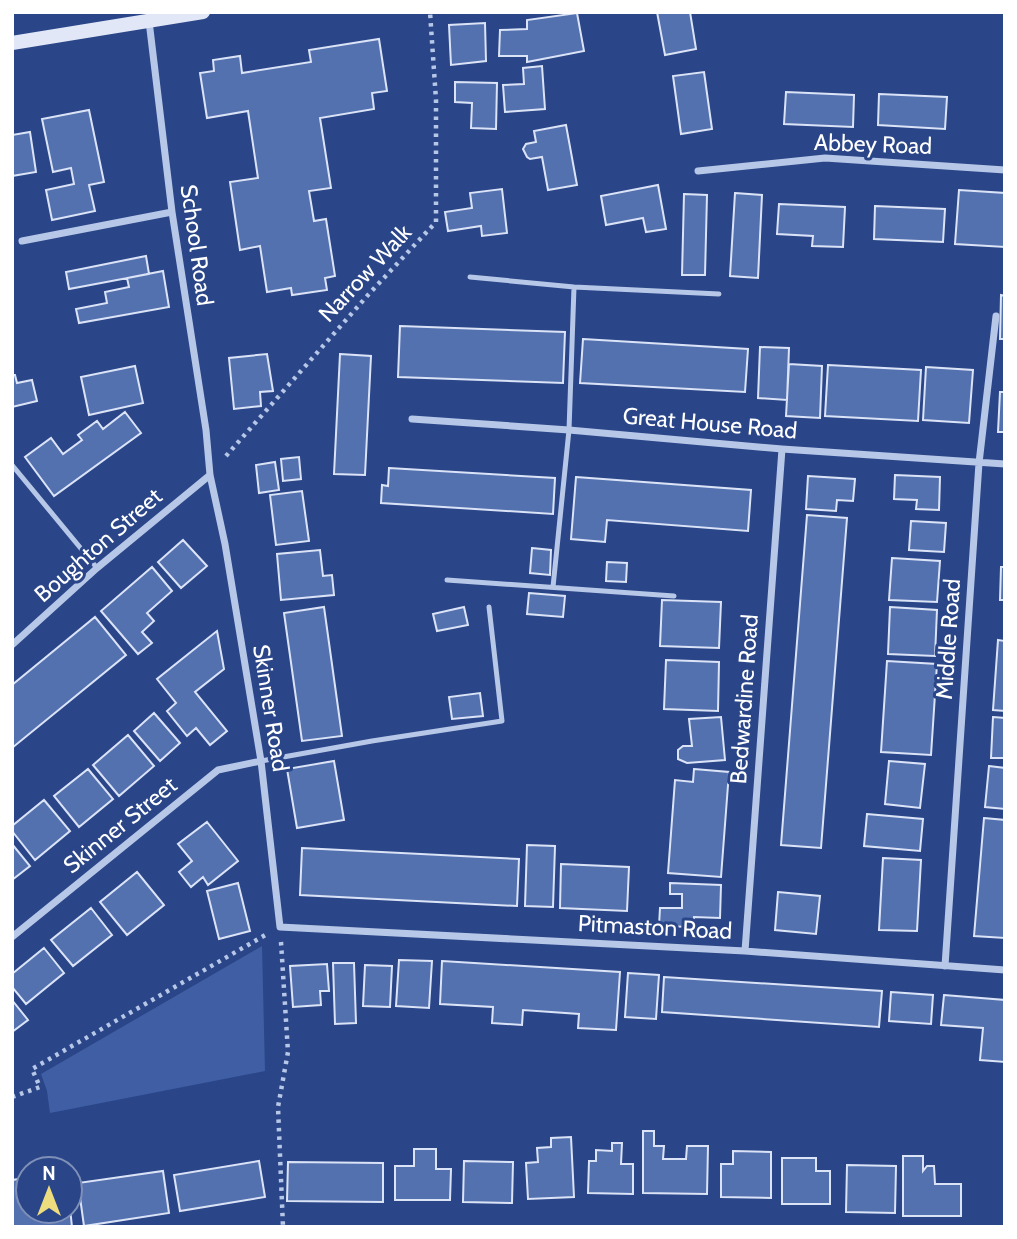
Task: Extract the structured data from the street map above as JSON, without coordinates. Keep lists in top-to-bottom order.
{
  "streets": {
    "street": [
      "Abbey Road",
      "School Road",
      "Great House Road",
      "Boughton Street",
      "Middle Road",
      "Bedwardine Road",
      "Skinner Road",
      "Skinner Street",
      "Pitmaston Road"
    ],
    "path": ["Narrow Walk"]
  },
  "crossings": [
    ["School Road", "Narrow Walk"],
    ["School Road", "Boughton Street"],
    ["School Road", "Skinner Road"],
    ["Narrow Walk", "Boughton Street"],
    ["Narrow Walk", "Skinner Road"],
    ["Great House Road", "Middle Road"],
    ["Great House Road", "Bedwardine Road"],
    ["Boughton Street", "Skinner Road"],
    ["Middle Road", "Pitmaston Road"],
    ["Bedwardine Road", "Pitmaston Road"],
    ["Skinner Road", "Skinner Street"],
    ["Skinner Road", "Pitmaston Road"]
  ],
  "north": "top"
}
